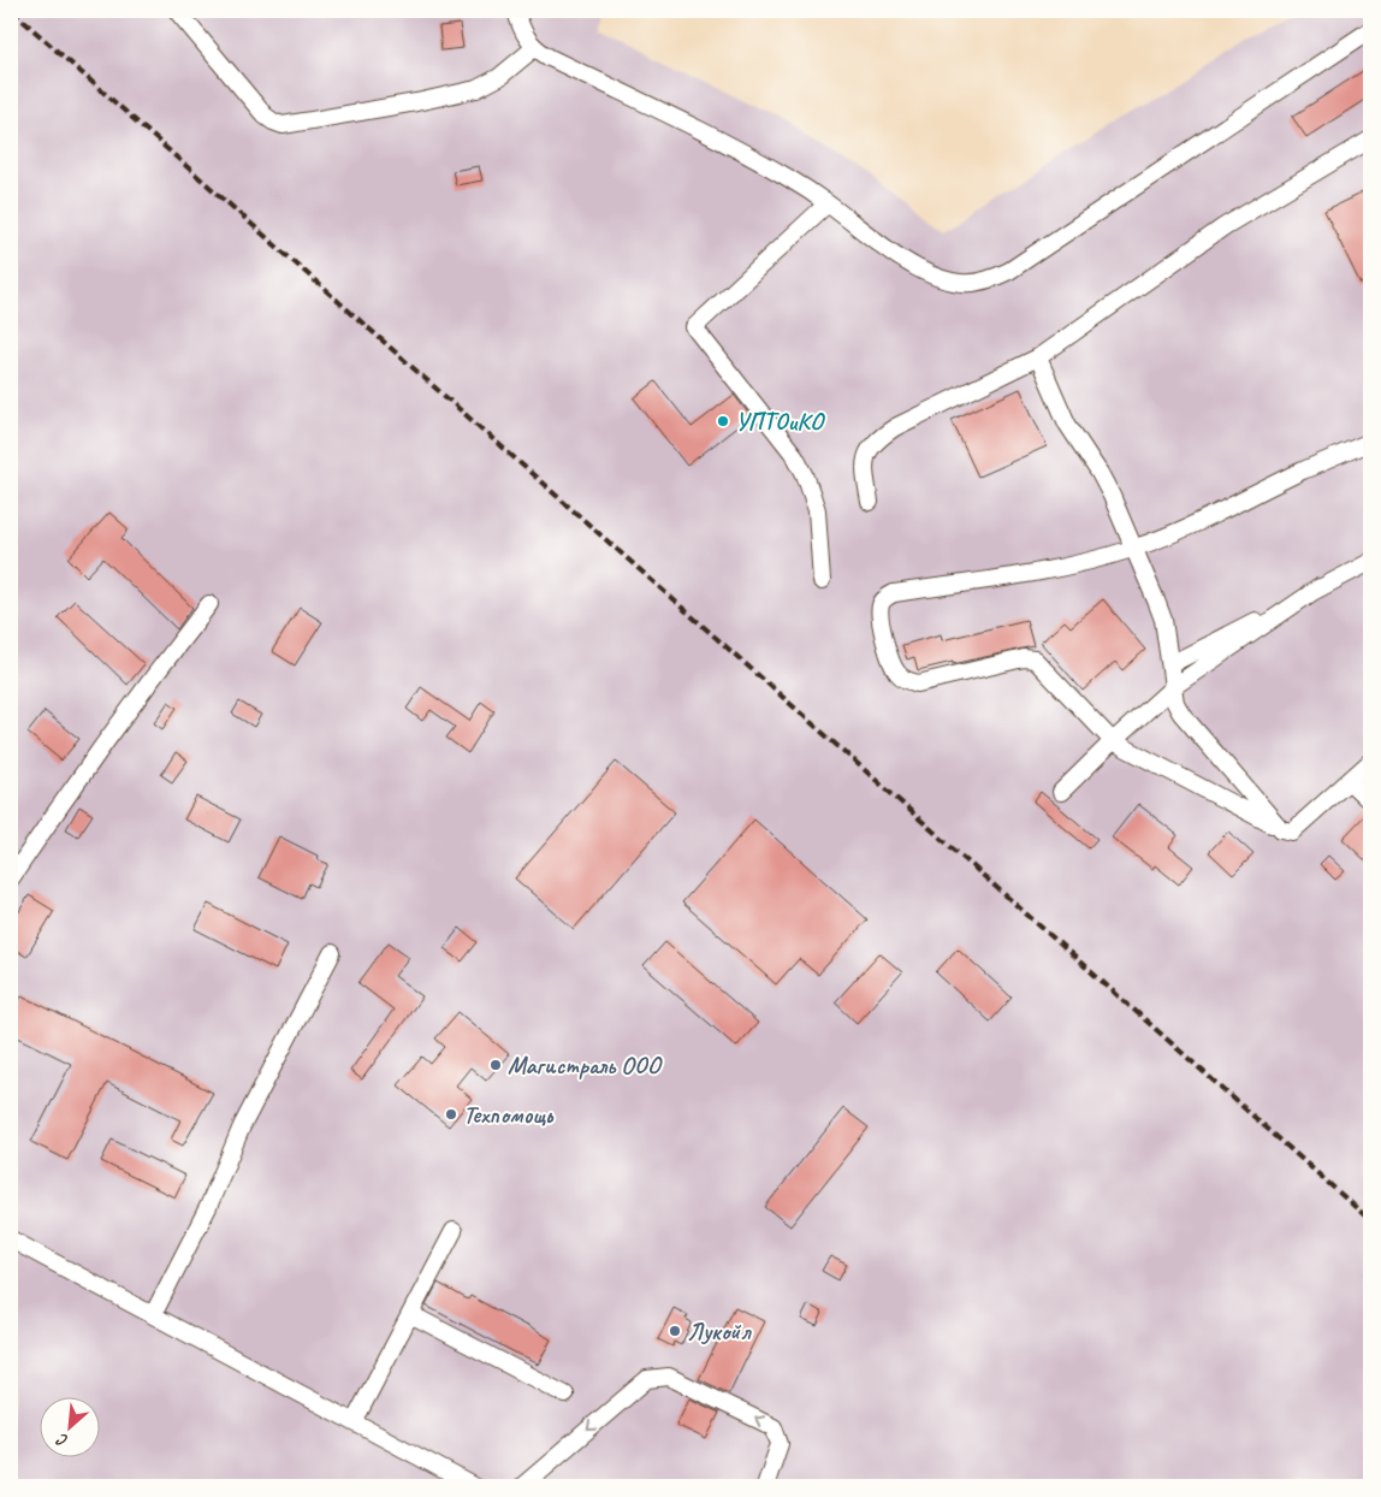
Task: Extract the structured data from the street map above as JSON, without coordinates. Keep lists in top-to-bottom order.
{
  "places": [
    "УПТОиКО",
    "Магистраль ООО",
    "Техпомощь",
    "Лукойл"
  ],
  "north": "bottom left"
}
